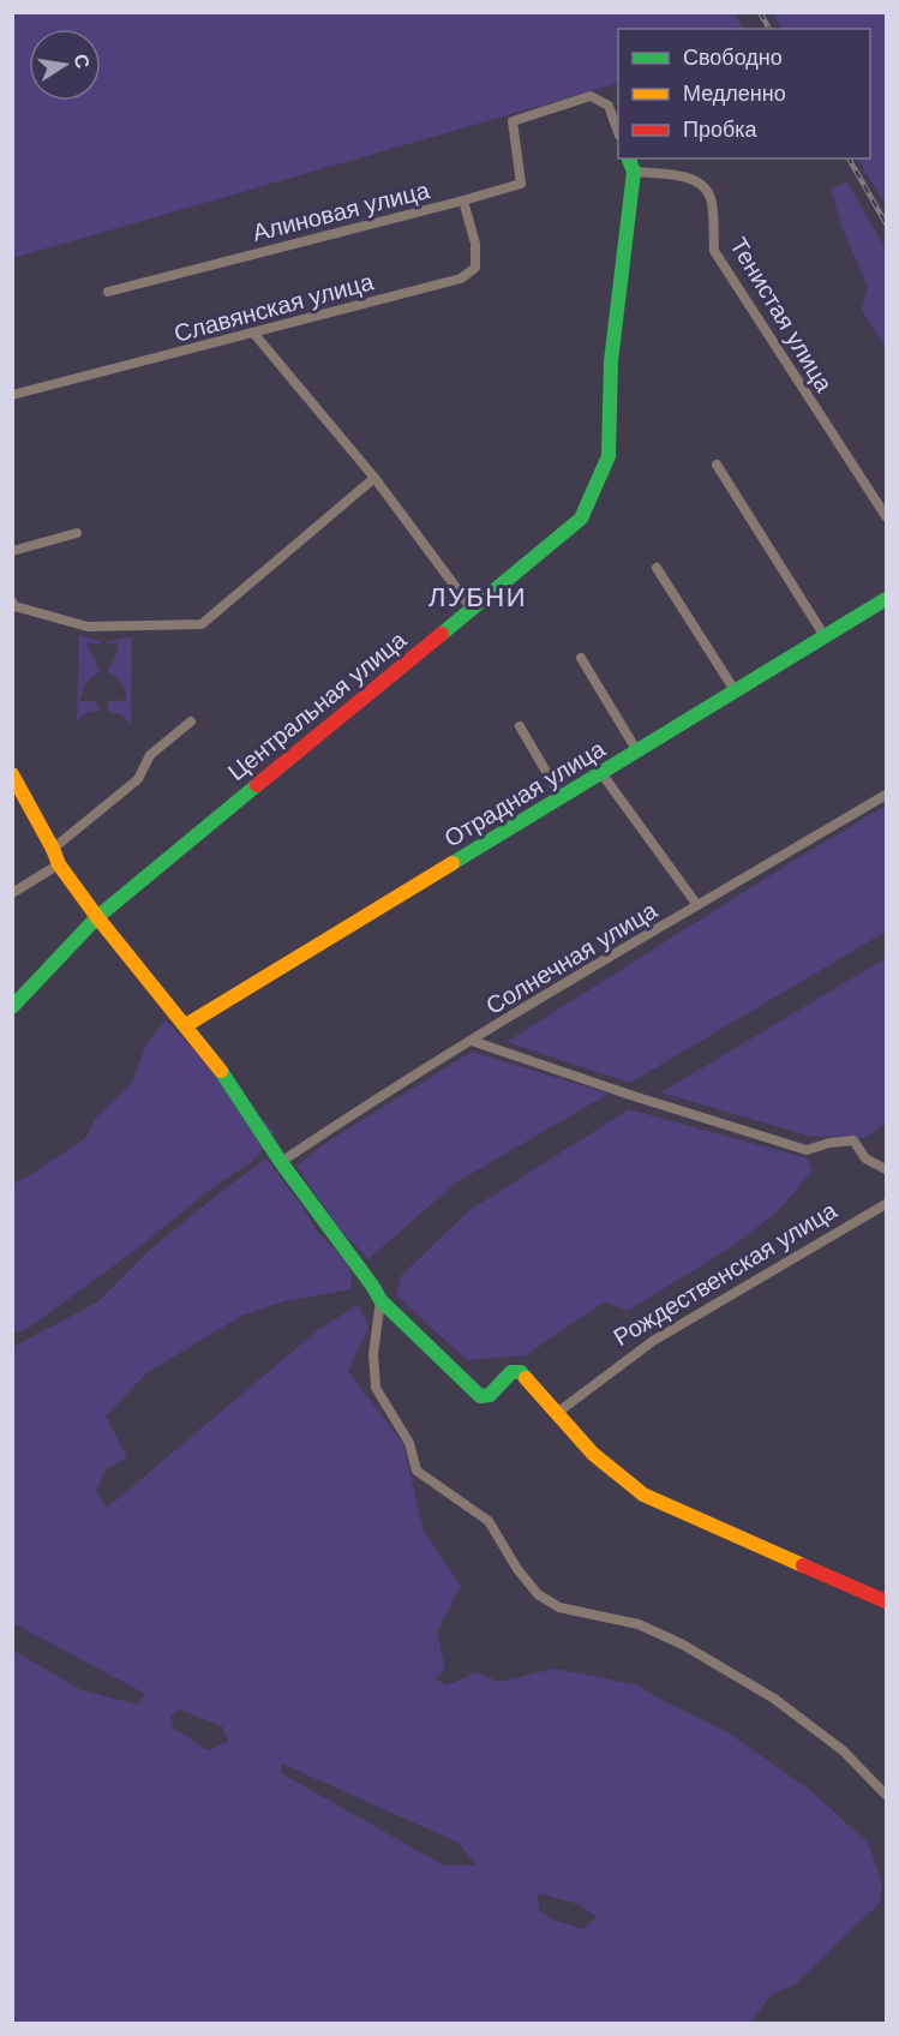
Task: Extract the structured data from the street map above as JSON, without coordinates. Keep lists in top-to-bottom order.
{
  "streets": {
    "street": [
      "Алиновая улица",
      "Славянская улица",
      "Тенистая улица",
      "Центральная улица",
      "Отрадная улица",
      "Солнечная улица",
      "Рождественская улица"
    ]
  },
  "crossings": [
    ["Алиновая улица", "Славянская улица"],
    ["Тенистая улица", "Центральная улица"]
  ],
  "districts": ["ЛУБНИ"],
  "legend": ["Свободно", "Медленно", "Пробка"],
  "north": "right"
}
